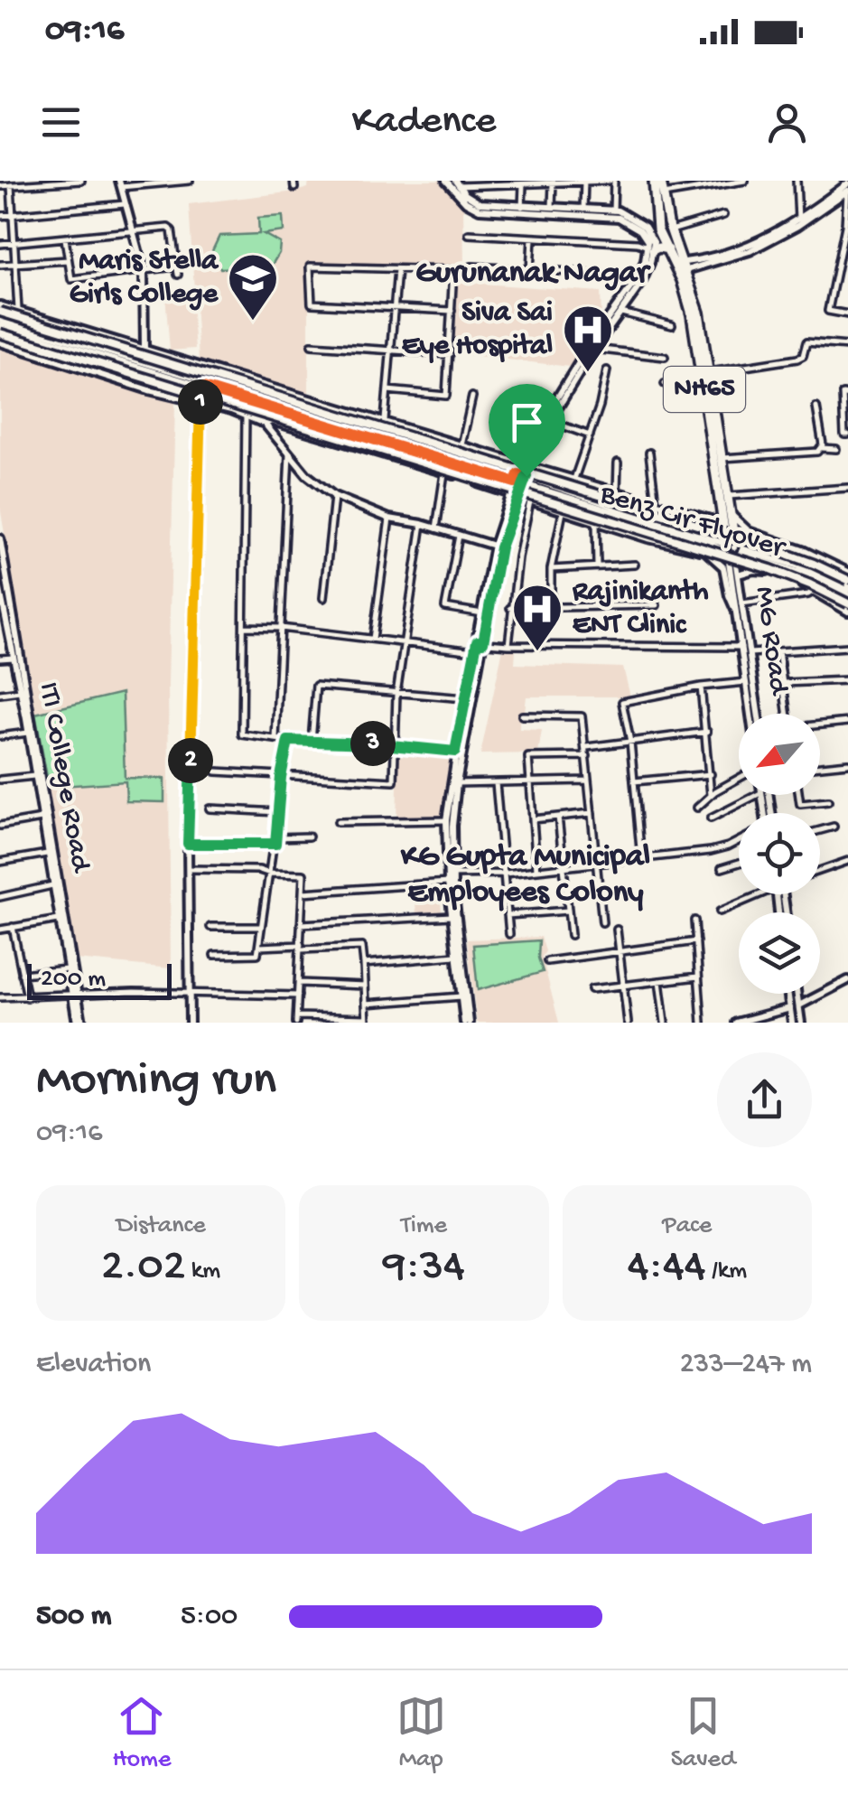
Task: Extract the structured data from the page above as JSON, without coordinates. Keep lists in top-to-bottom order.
{
  "streets": {
    "highway": ["NH65"],
    "main road": ["Benz Cir Flyover"],
    "street": ["MG Road", "ITI College Road"]
  },
  "crossings": [
    ["NH65", "MG Road"]
  ],
  "districts": ["Gurunanak Nagar", "KG Gupta Municipal Employees Colony"],
  "places": {
    "school or university": ["Maris Stella Girls College"],
    "hospital": ["Siva Sai Eye Hospital", "Rajinikanth ENT Clinic"]
  },
  "scale_bar": "200 m",
  "north": "bottom left",
  "page": {
    "status": "09:16",
    "header": "Kadence",
    "pins": ["1", "3", "2"],
    "scale": "200 m",
    "heading": ["Morning run", "09:16"],
    "stats": [
      ["Distance", "2.02 km"],
      ["Time", "9:34"],
      ["Pace", "4:44 /km"]
    ],
    "chart": ["Elevation", "233–247 m"],
    "list": [
      {
        "name": "500 m",
        "note": "5:00"
      }
    ],
    "tabs": ["Home", "Map", "Saved"]
  }
}
